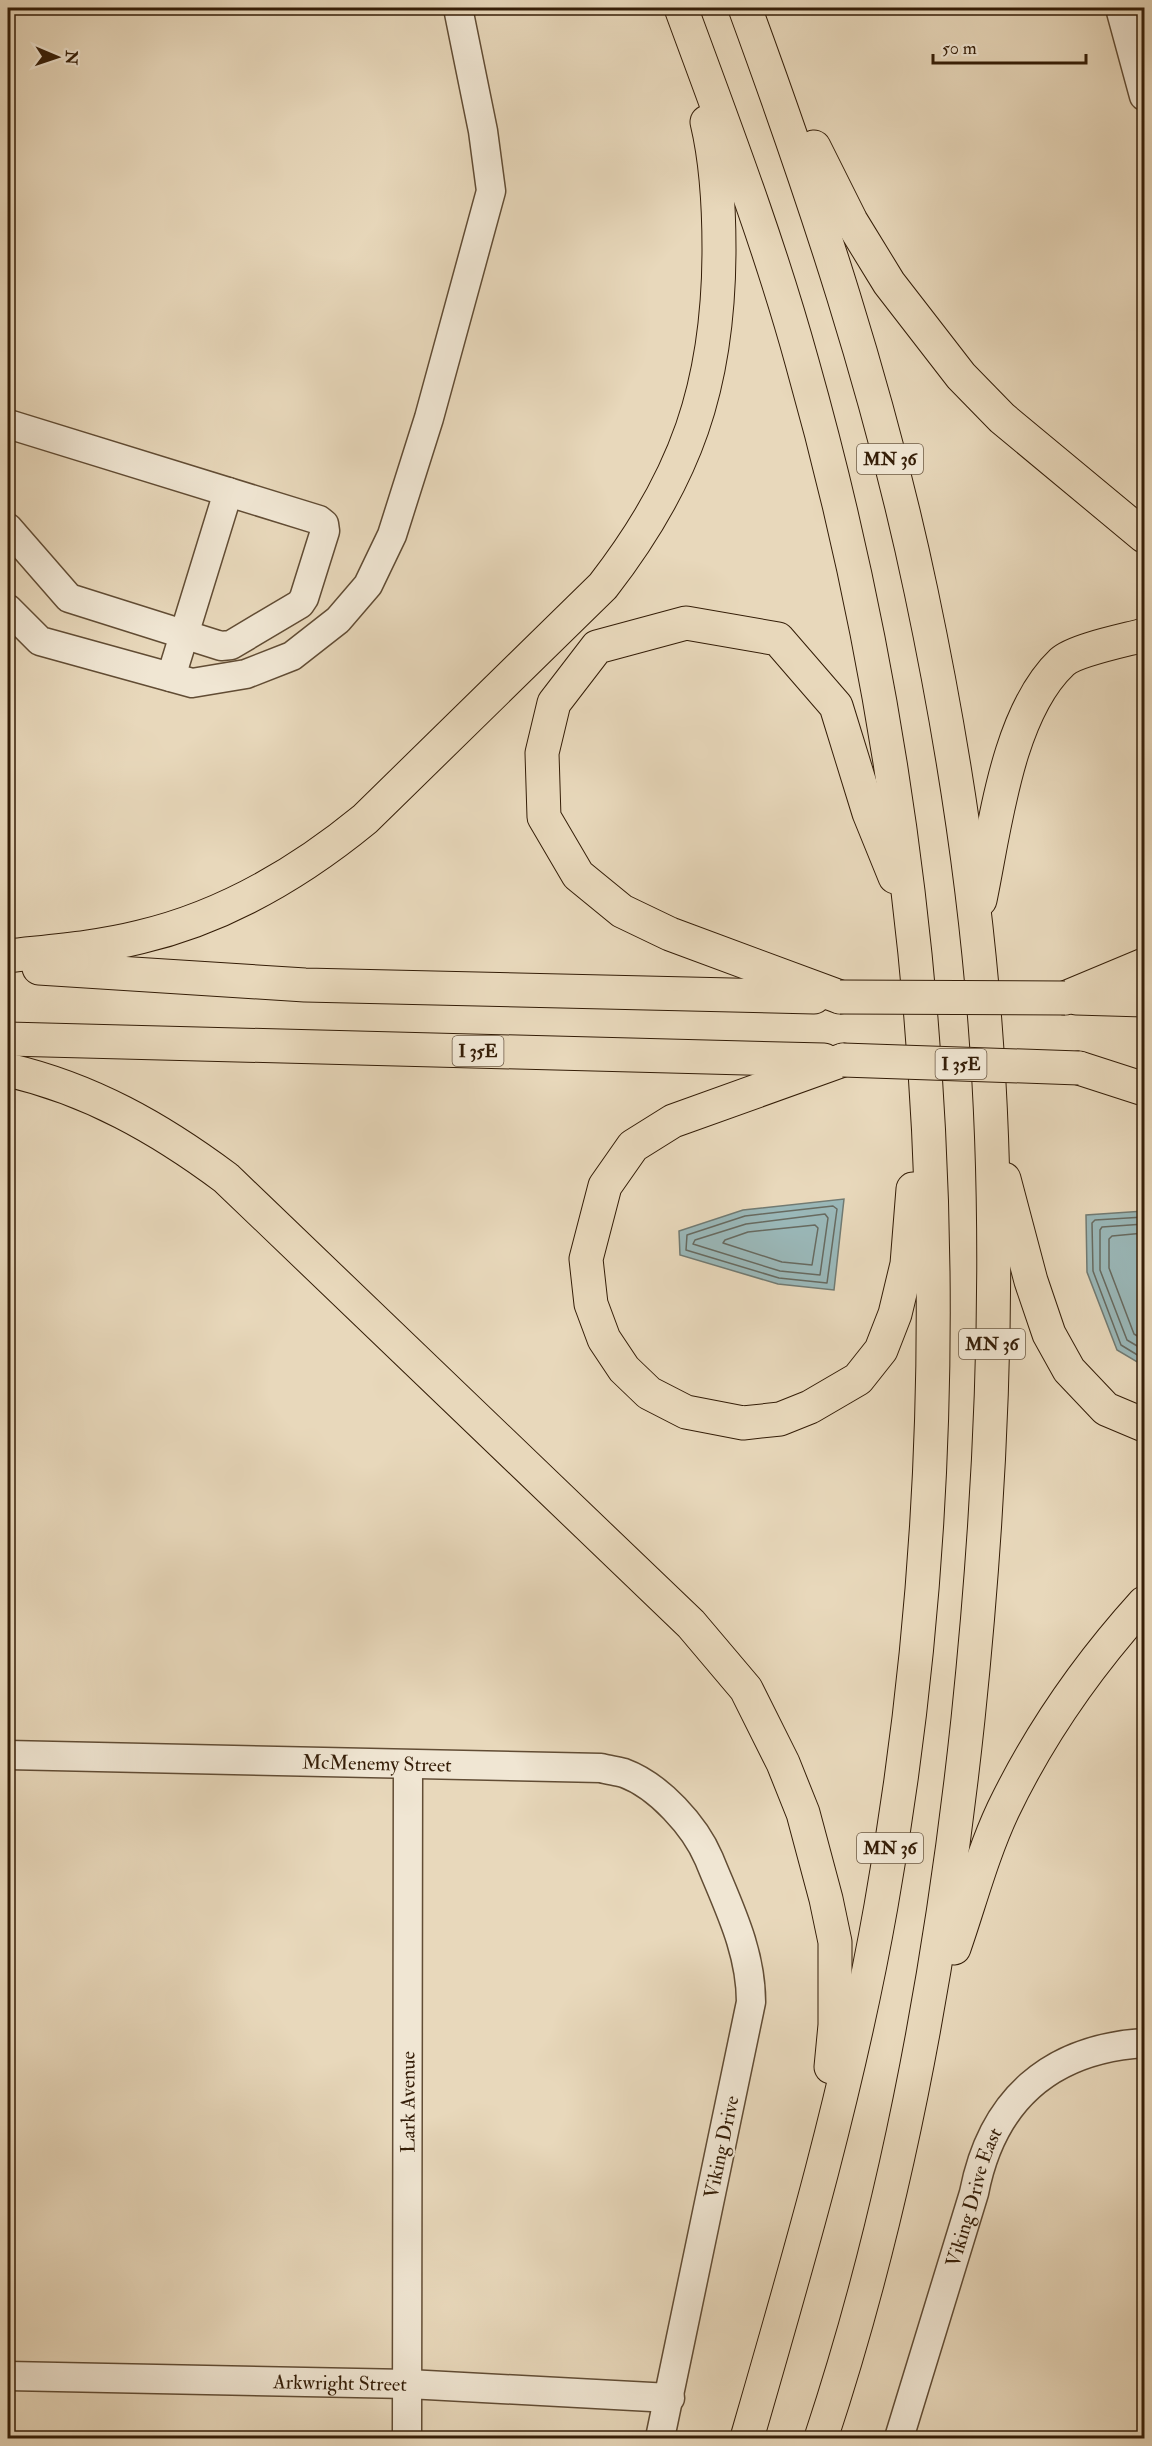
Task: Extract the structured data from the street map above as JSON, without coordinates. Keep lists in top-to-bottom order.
{
  "streets": {
    "highway": ["MN 36", "I 35E"],
    "street": [
      "McMenemy Street",
      "Lark Avenue",
      "Viking Drive",
      "Viking Drive East",
      "Arkwright Street"
    ]
  },
  "crossings": [
    ["McMenemy Street", "Lark Avenue"],
    ["McMenemy Street", "Viking Drive"],
    ["Lark Avenue", "Arkwright Street"],
    ["Viking Drive", "Arkwright Street"]
  ],
  "scale_bar": "50 m",
  "north": "right"
}
